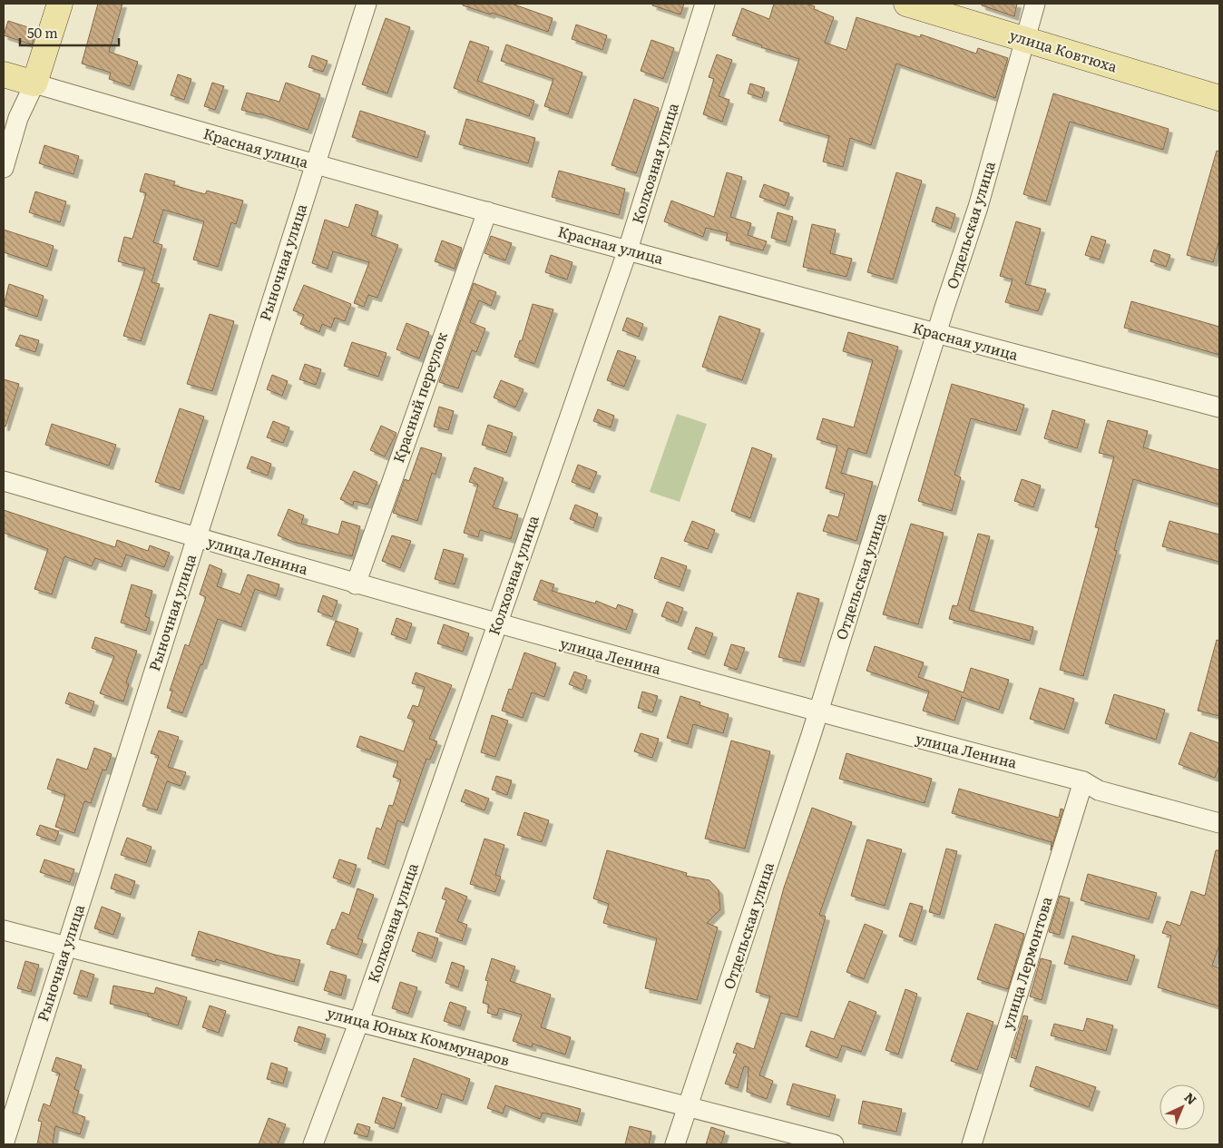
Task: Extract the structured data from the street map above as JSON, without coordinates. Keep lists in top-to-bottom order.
{
  "streets": {
    "main road": ["улица Ковтюха", "Красная улица"],
    "street": [
      "Колхозная улица",
      "Отдельская улица",
      "Рыночная улица",
      "Красный переулок",
      "улица Ленина",
      "улица Лермонтова",
      "улица Юных Коммунаров"
    ]
  },
  "crossings": [
    ["улица Ковтюха", "Отдельская улица"],
    ["Красная улица", "Колхозная улица"],
    ["Красная улица", "Отдельская улица"],
    ["Красная улица", "Рыночная улица"],
    ["Красная улица", "Красный переулок"],
    ["Колхозная улица", "улица Ленина"],
    ["Колхозная улица", "улица Юных Коммунаров"],
    ["Отдельская улица", "улица Ленина"],
    ["Отдельская улица", "улица Юных Коммунаров"],
    ["Рыночная улица", "улица Ленина"],
    ["Рыночная улица", "улица Юных Коммунаров"],
    ["Красный переулок", "улица Ленина"],
    ["улица Ленина", "улица Лермонтова"]
  ],
  "scale_bar": "50 m",
  "north": "top right"
}
